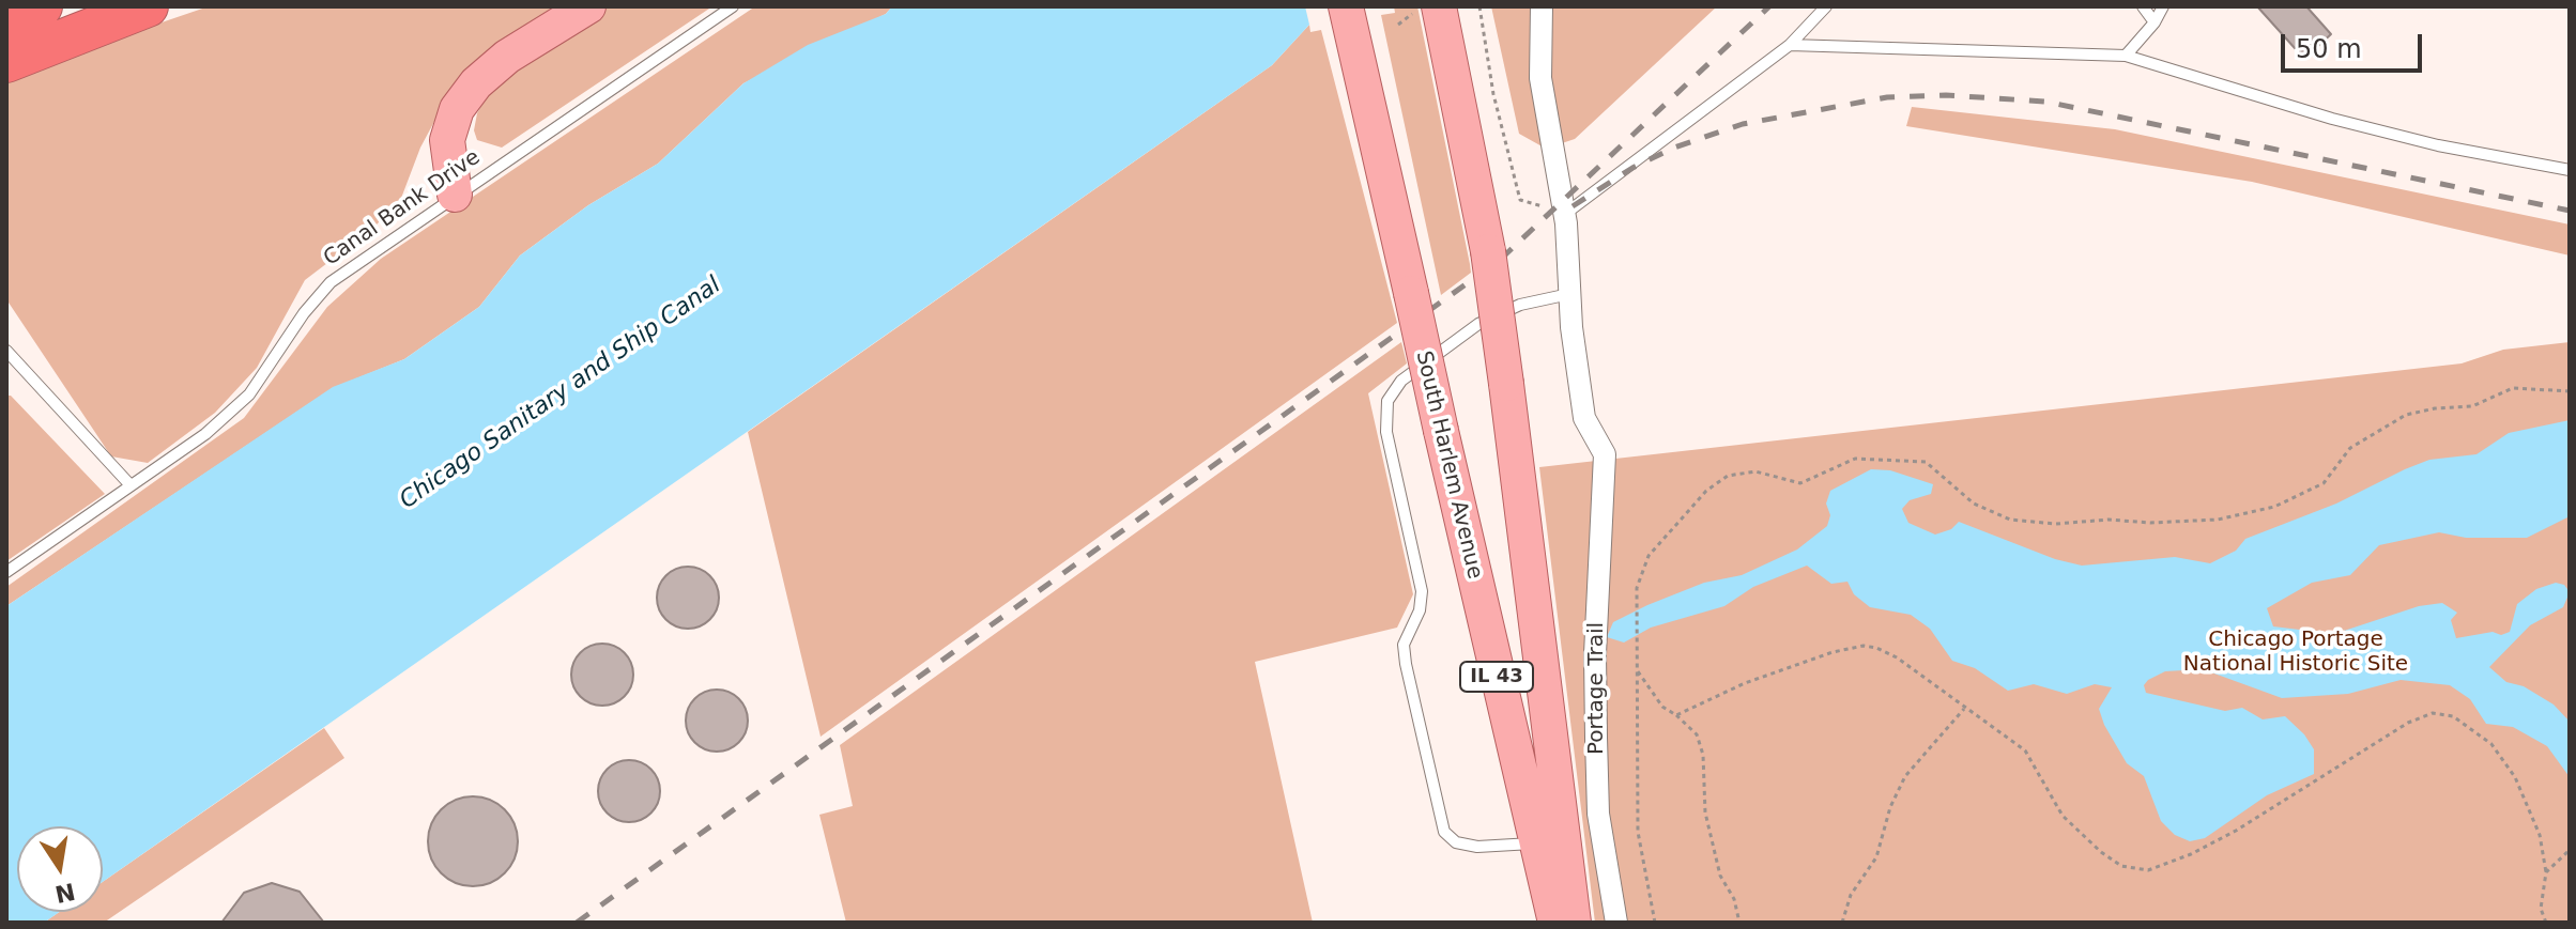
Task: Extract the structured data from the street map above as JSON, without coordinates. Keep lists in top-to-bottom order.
{
  "streets": {
    "main road": ["South Harlem Avenue", "IL 43"],
    "street": ["Portage Trail"],
    "lane": ["Canal Bank Drive"]
  },
  "water": ["Chicago Sanitary and Ship Canal"],
  "parks": ["Chicago Portage National Historic Site"],
  "scale_bar": "50 m",
  "north": "bottom"
}
